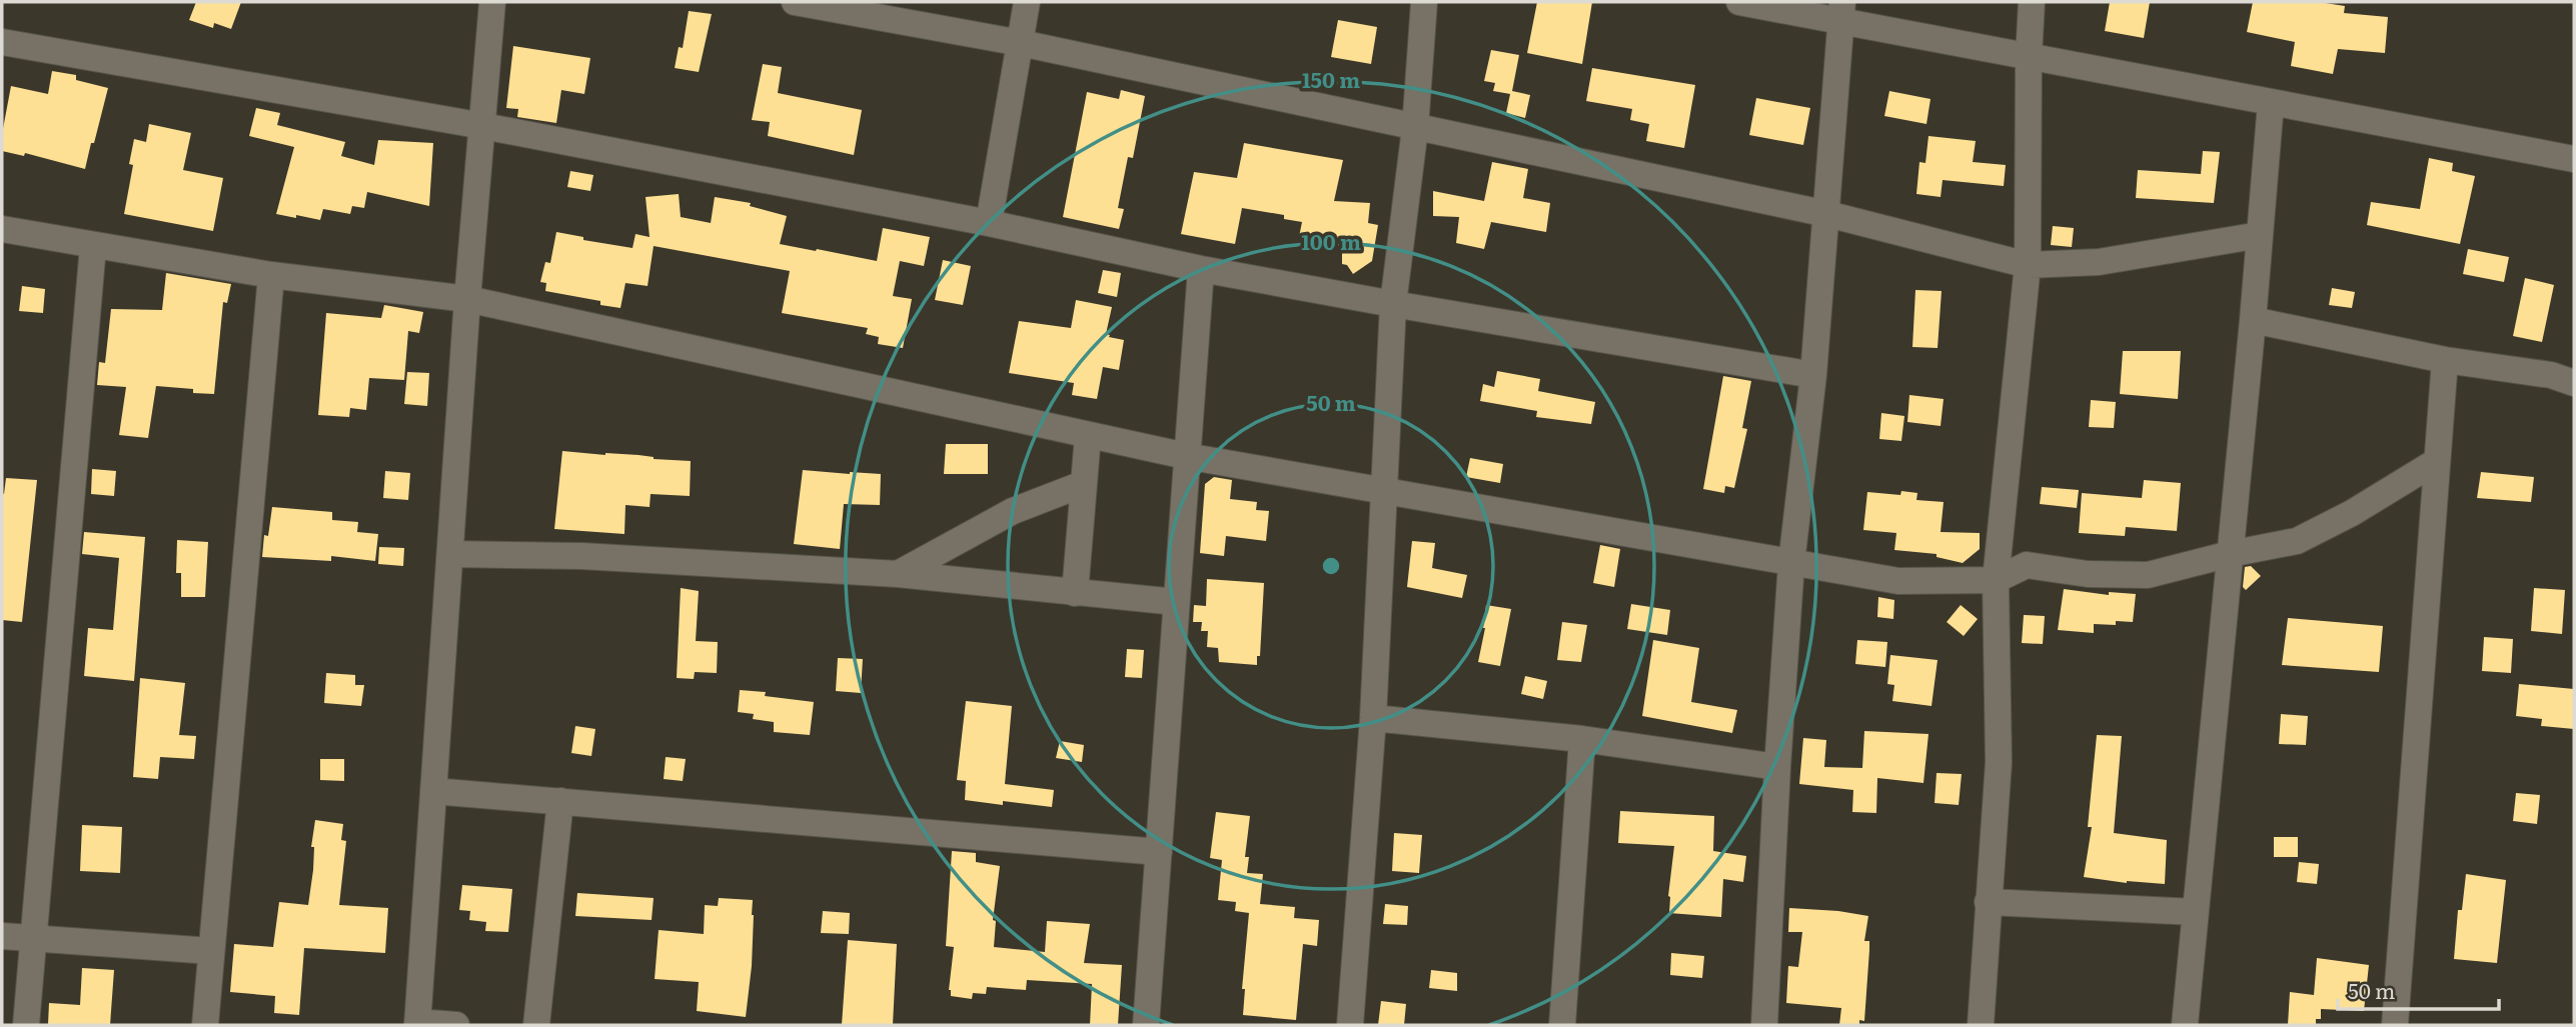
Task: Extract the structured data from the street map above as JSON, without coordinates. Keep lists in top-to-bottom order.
{
  "scale_bar": "50 m",
  "rings": ["150 m", "100 m", "50 m"]
}
